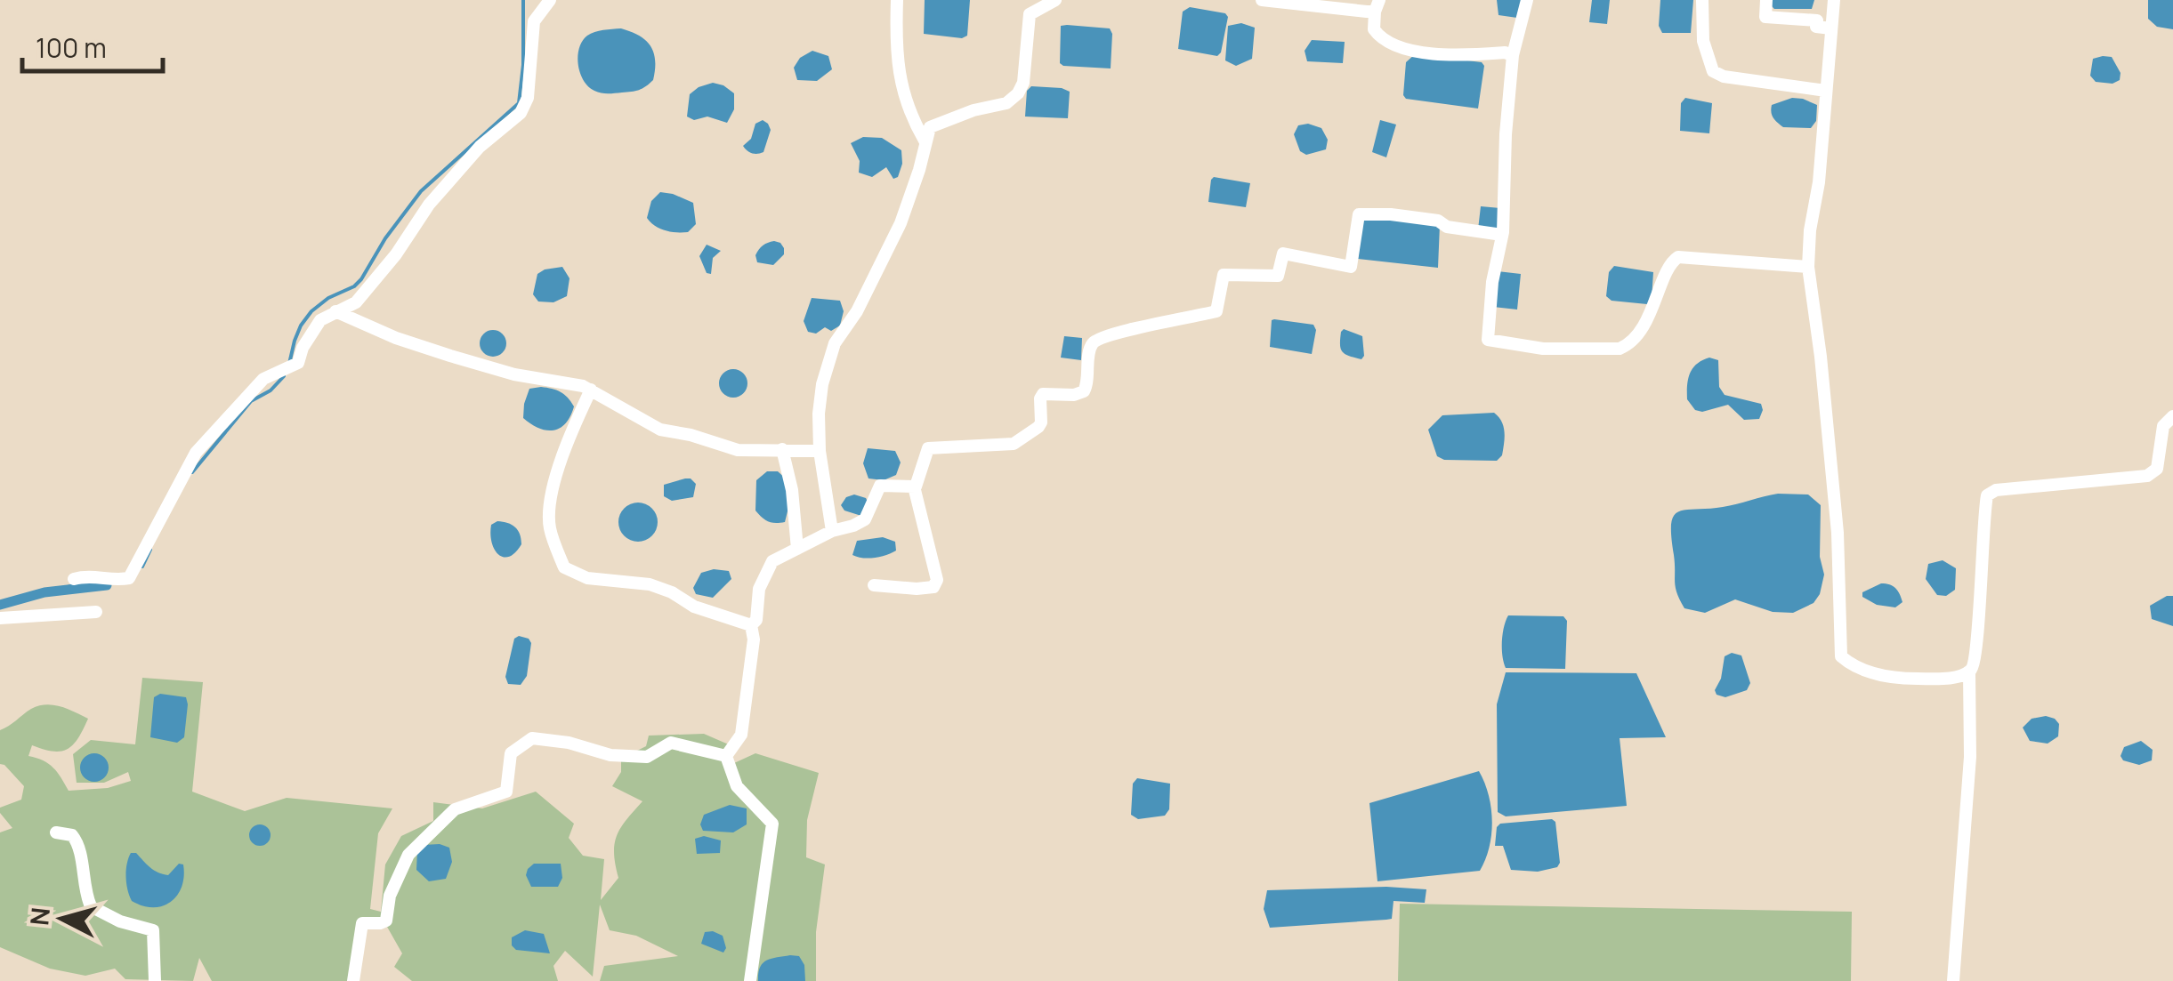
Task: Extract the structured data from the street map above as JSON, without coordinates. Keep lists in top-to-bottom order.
{
  "scale_bar": "100 m",
  "north": "left"
}
